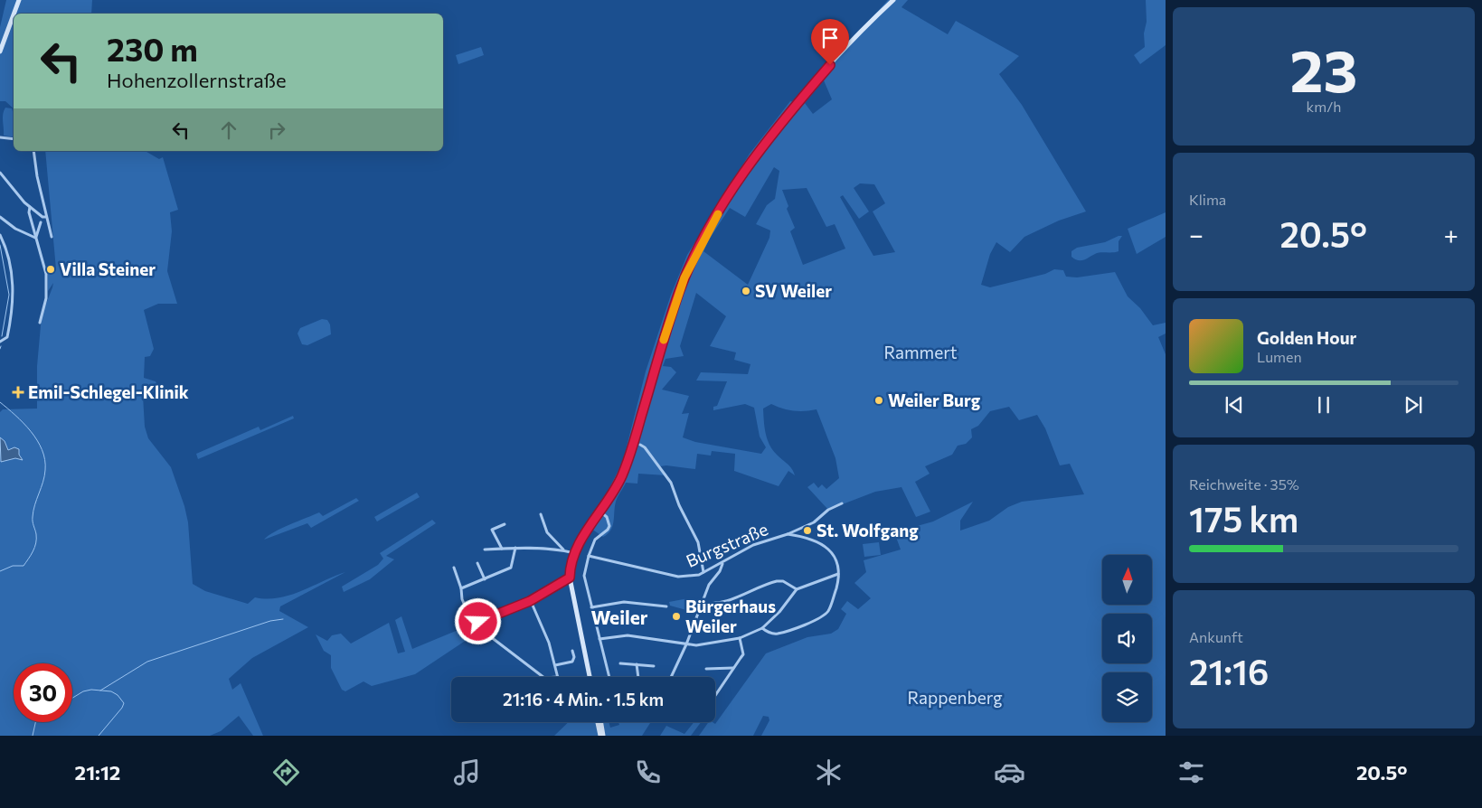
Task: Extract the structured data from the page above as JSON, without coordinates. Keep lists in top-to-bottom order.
{
  "streets": {
    "street": ["Burgstraße"]
  },
  "districts": ["Weiler"],
  "parks": ["Rammert", "Rappenberg"],
  "places": {
    "other": [
      "Villa Steiner",
      "SV Weiler",
      "Weiler Burg",
      "St. Wolfgang",
      "Bürgerhaus Weiler"
    ],
    "health": ["Emil-Schlegel-Klinik"]
  },
  "north": "top",
  "page": {
    "tile": [
      ["23", "km/h"],
      "Klima",
      ["Reichweite · 35%", "175 km"],
      ["Ankunft", "21:16"]
    ],
    "turn": ["230 m", "Hohenzollernstraße"],
    "heat": ["−", "20.5°", "+"],
    "song": ["Golden Hour", "Lumen"],
    "limit": "30",
    "trip": "21:16 · 4 Min. · 1.5 km",
    "tabs": ["21:12", "20.5°"]
  }
}
